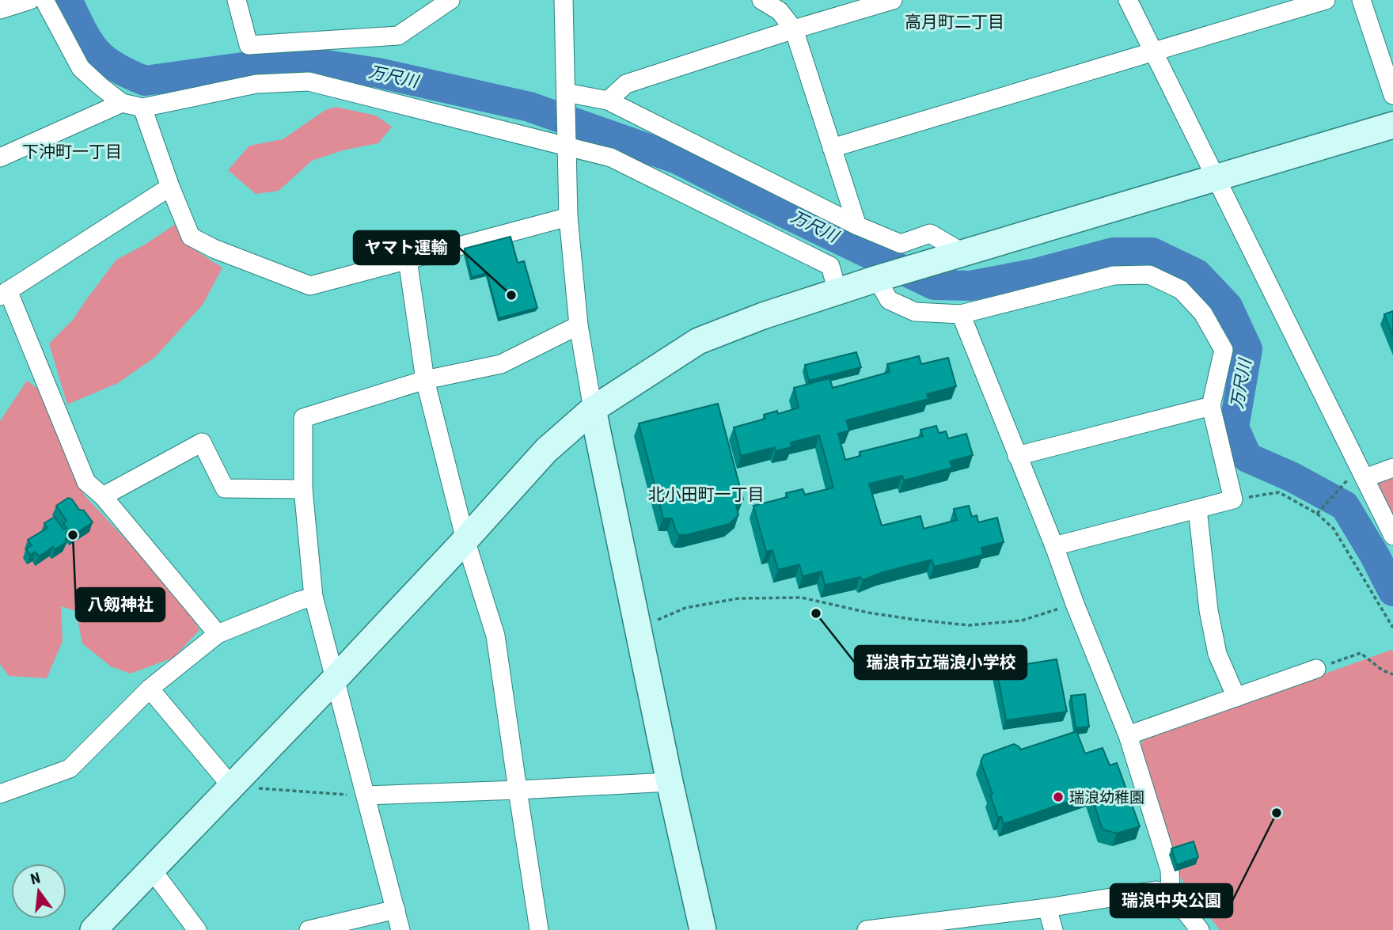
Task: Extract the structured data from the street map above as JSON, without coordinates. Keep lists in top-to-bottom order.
{
  "districts": ["高月町二丁目", "下沖町一丁目", "北小田町一丁目"],
  "water": ["万尺川"],
  "places": [
    "ヤマト運輸",
    "八剱神社",
    "瑞浪市立瑞浪小学校",
    "瑞浪幼稚園",
    "瑞浪中央公園"
  ],
  "north": "top"
}
